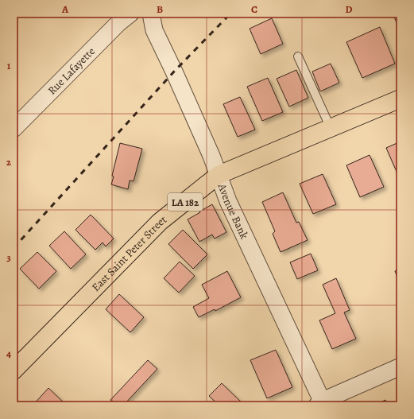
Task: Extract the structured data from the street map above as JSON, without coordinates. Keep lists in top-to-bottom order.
{
  "streets": {
    "main road": ["LA 182", "East Saint Peter Street"],
    "street": ["Rue Lafayette", "Avenue Bank"]
  },
  "crossings": [
    ["Avenue Bank", "East Saint Peter Street"]
  ],
  "grid": {
    "columns": [
      "A",
      "B",
      "C",
      "D"
    ],
    "rows": [
      "1",
      "2",
      "3",
      "4"
    ]
  }
}
